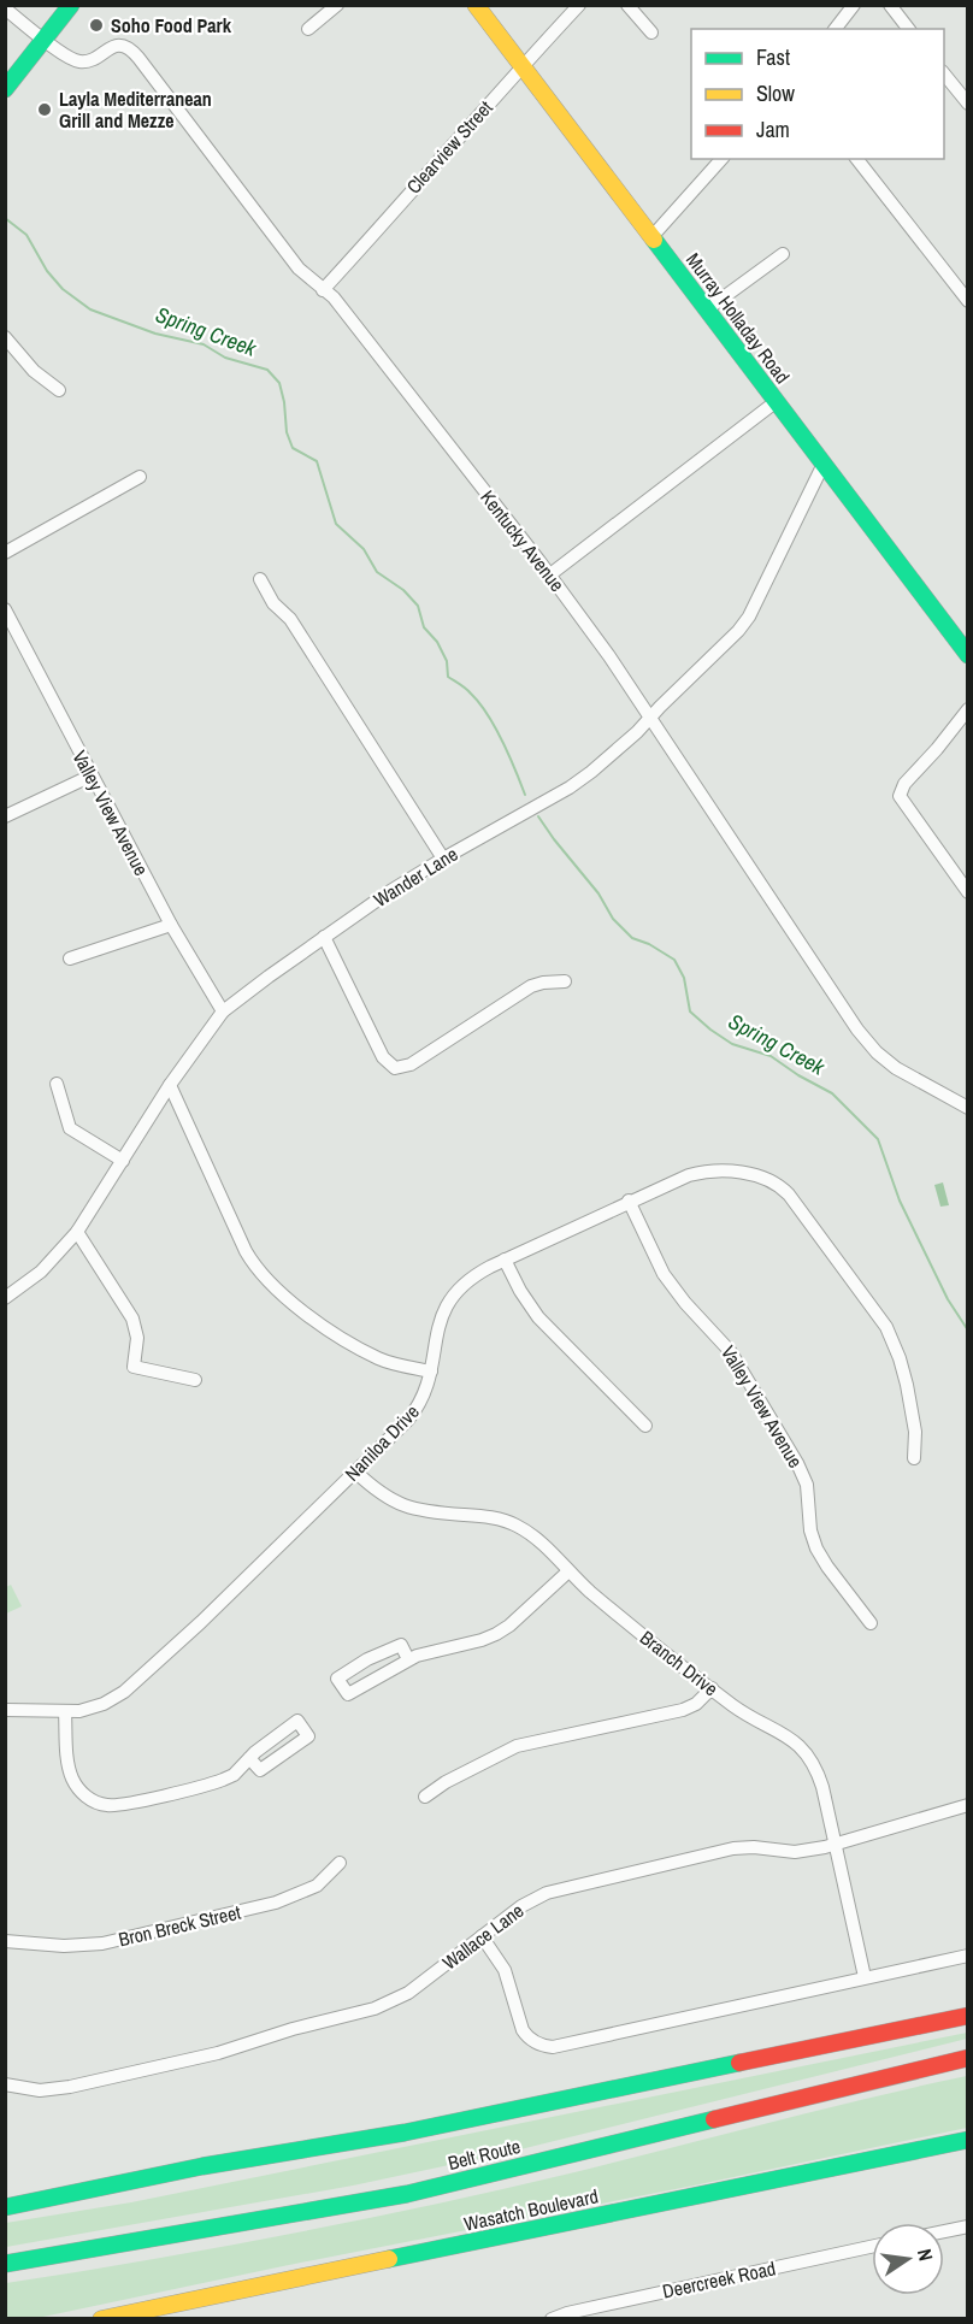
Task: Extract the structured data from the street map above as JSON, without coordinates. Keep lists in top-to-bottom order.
{
  "streets": {
    "main road": ["Murray Holladay Road", "Belt Route", "Wasatch Boulevard"],
    "street": [
      "Clearview Street",
      "Kentucky Avenue",
      "Valley View Avenue",
      "Wander Lane",
      "Naniloa Drive",
      "Branch Drive",
      "Bron Breck Street",
      "Wallace Lane",
      "Deercreek Road"
    ]
  },
  "crossings": [
    ["Clearview Street", "Murray Holladay Road"],
    ["Clearview Street", "Kentucky Avenue"],
    ["Murray Holladay Road", "Wander Lane"],
    ["Kentucky Avenue", "Wander Lane"],
    ["Valley View Avenue", "Wander Lane"],
    ["Valley View Avenue", "Naniloa Drive"],
    ["Naniloa Drive", "Branch Drive"],
    ["Branch Drive", "Wallace Lane"]
  ],
  "water": ["Spring Creek"],
  "places": ["Soho Food Park", "Layla Mediterranean Grill and Mezze"],
  "legend": ["Fast", "Slow", "Jam"],
  "north": "right"
}
